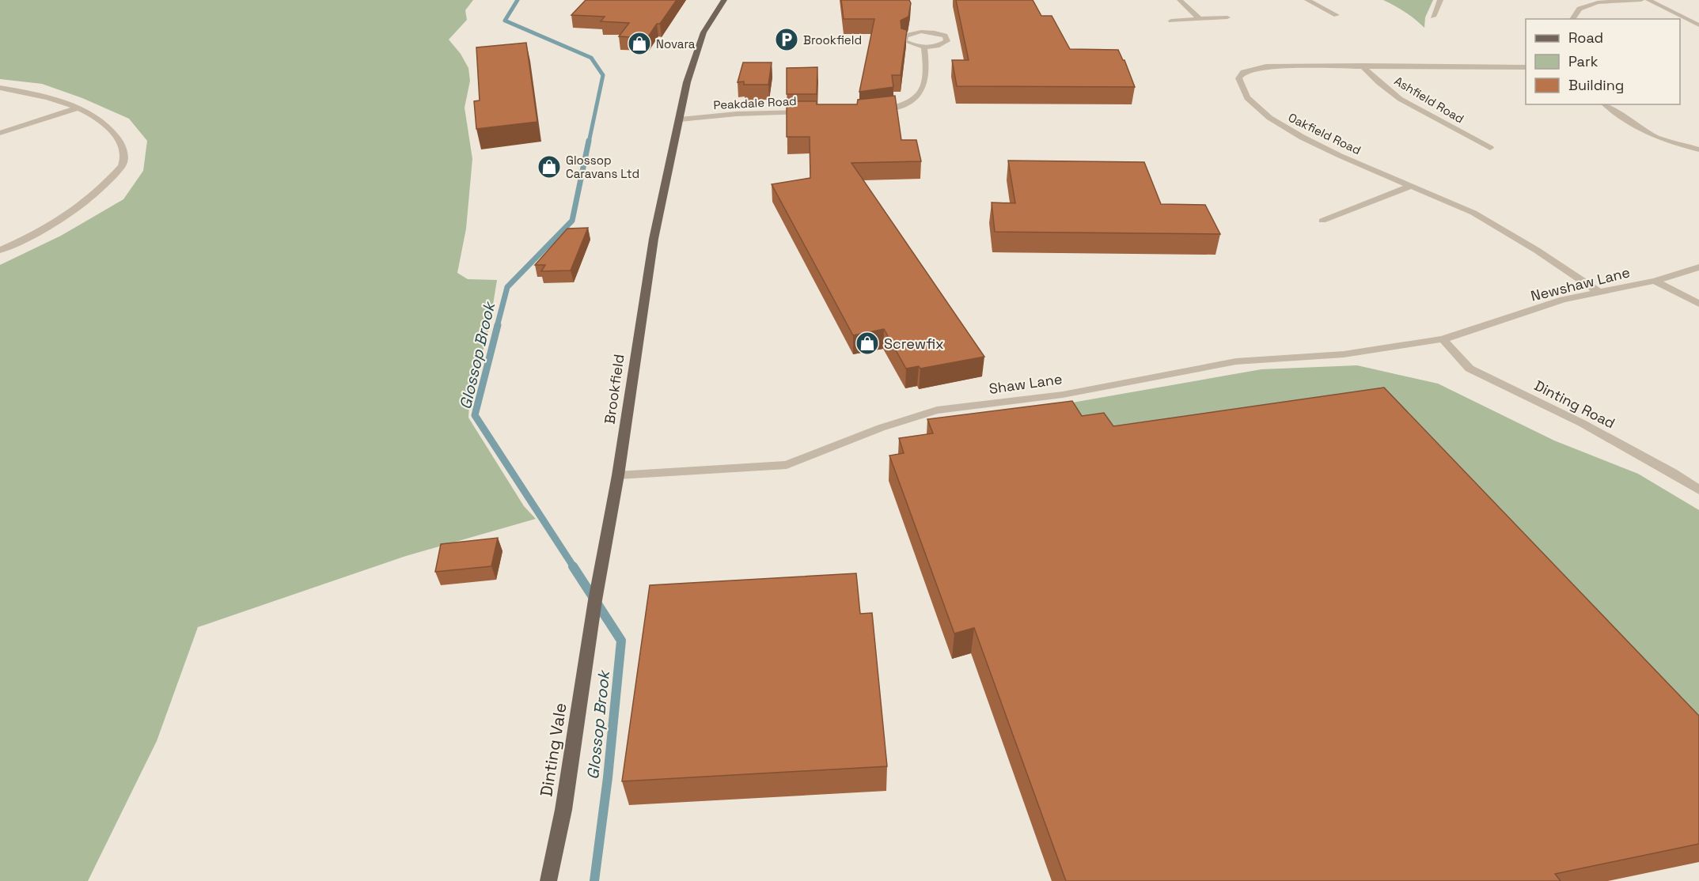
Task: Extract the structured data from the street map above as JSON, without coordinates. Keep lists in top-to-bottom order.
{
  "streets": {
    "main road": ["Brookfield", "Dinting Vale"],
    "street": [
      "Ashfield Road",
      "Peakdale Road",
      "Oakfield Road",
      "Newshaw Lane",
      "Shaw Lane",
      "Dinting Road"
    ]
  },
  "crossings": [
    ["Ashfield Road", "Oakfield Road"],
    ["Peakdale Road", "Brookfield"],
    ["Oakfield Road", "Newshaw Lane"],
    ["Newshaw Lane", "Shaw Lane"],
    ["Newshaw Lane", "Dinting Road"],
    ["Shaw Lane", "Brookfield"],
    ["Shaw Lane", "Dinting Road"],
    ["Brookfield", "Dinting Vale"]
  ],
  "water": ["Glossop Brook"],
  "places": {
    "parking": ["Brookfield"],
    "shop": ["Novara", "Glossop Caravans Ltd", "Screwfix"]
  },
  "legend": ["Road", "Park", "Building"]
}
